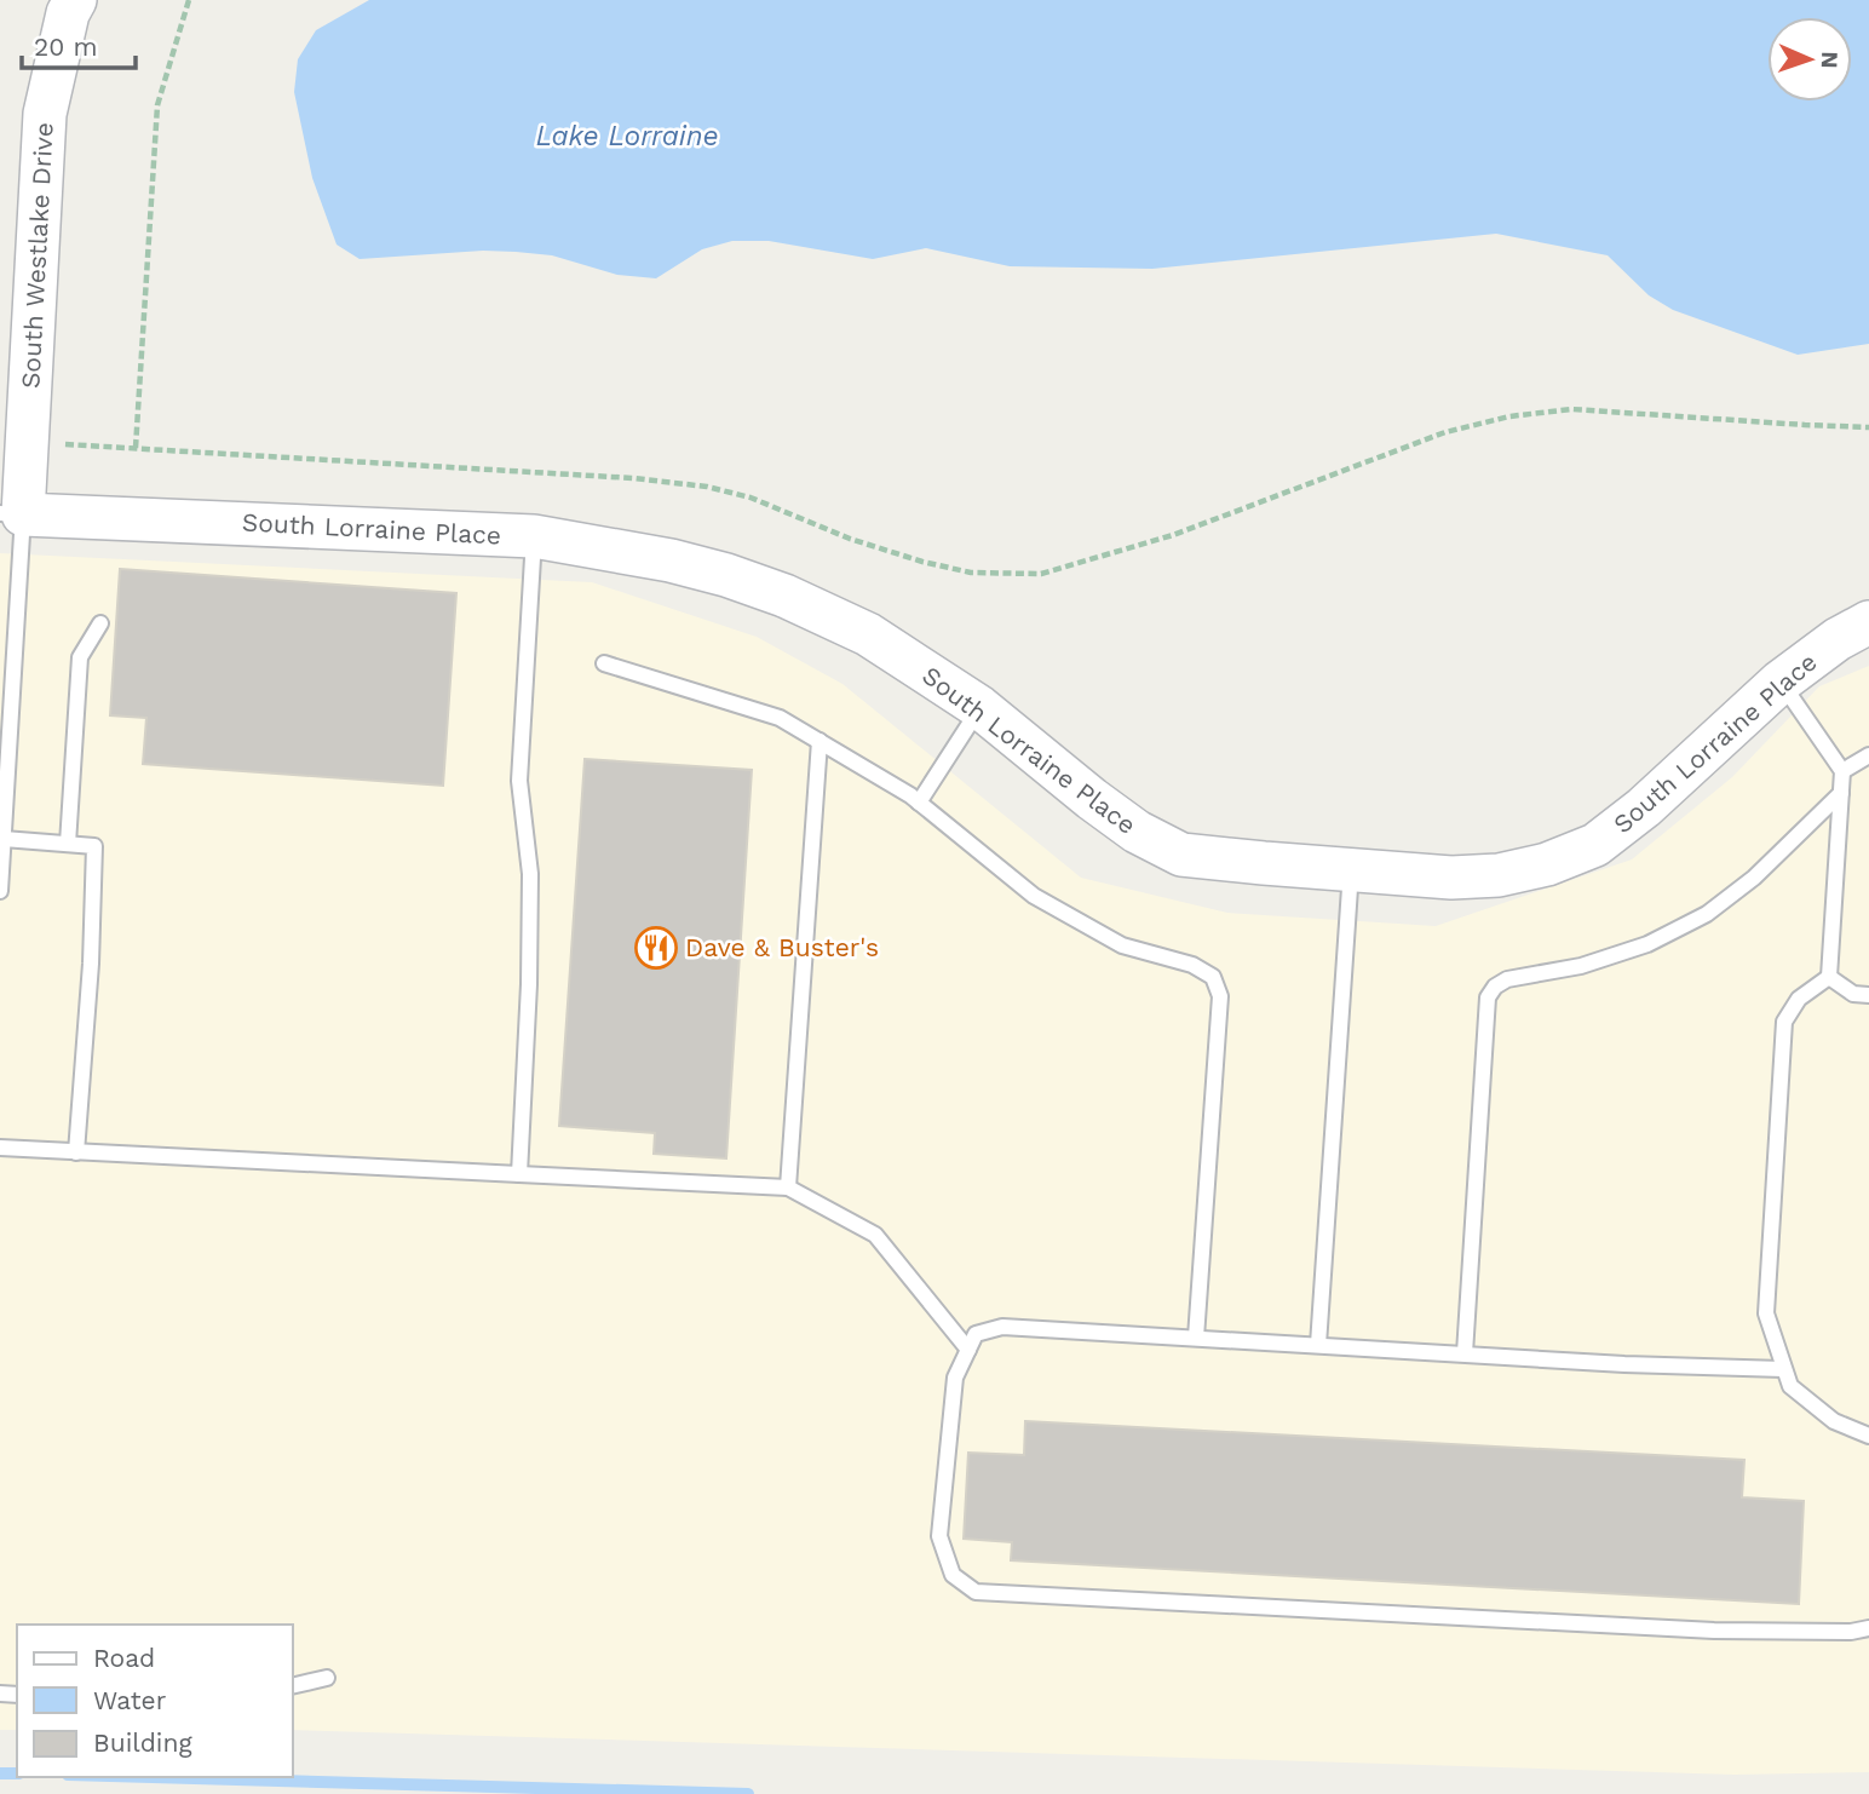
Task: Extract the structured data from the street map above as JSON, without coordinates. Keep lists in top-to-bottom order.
{
  "streets": {
    "street": ["South Westlake Drive", "South Lorraine Place"]
  },
  "crossings": [
    ["South Westlake Drive", "South Lorraine Place"]
  ],
  "water": ["Lake Lorraine"],
  "places": {
    "restaurant": ["Dave & Buster's"]
  },
  "legend": ["Road", "Water", "Building"],
  "scale_bar": "20 m",
  "north": "right"
}
